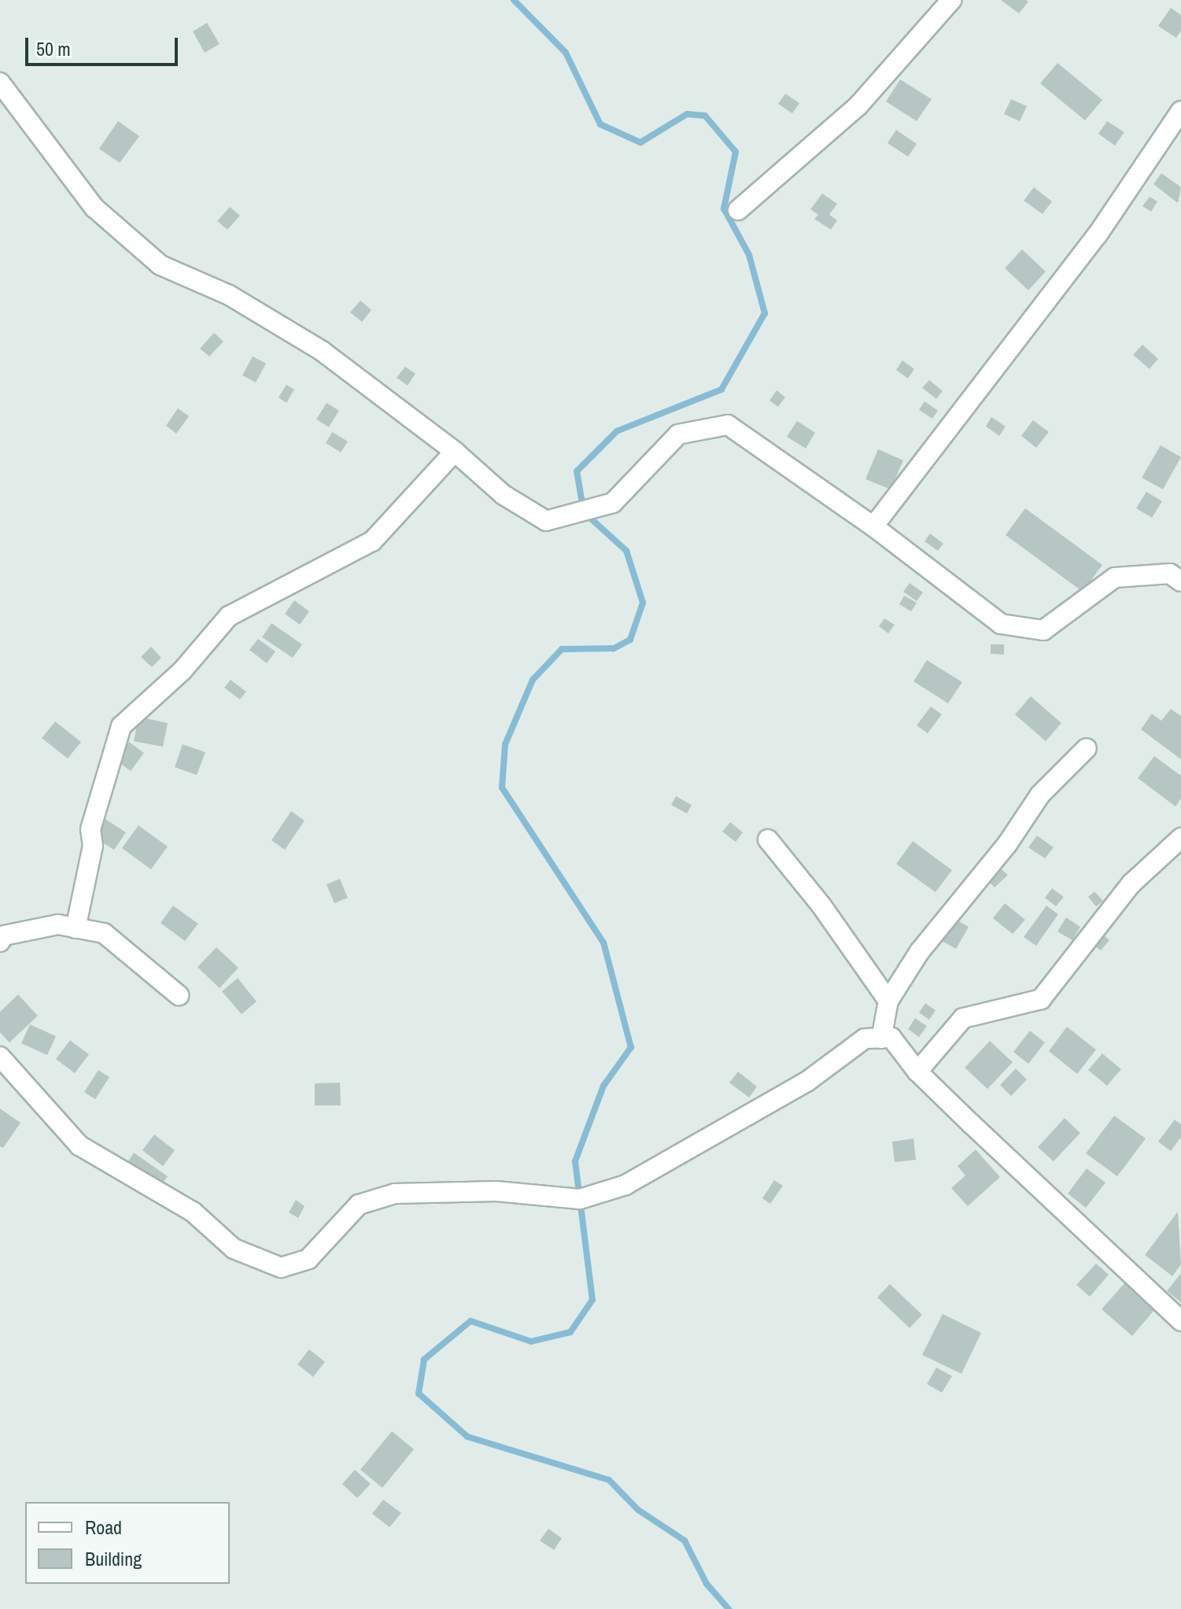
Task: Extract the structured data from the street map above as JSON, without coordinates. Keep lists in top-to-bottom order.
{
  "legend": ["Road", "Building"],
  "scale_bar": "50 m"
}
